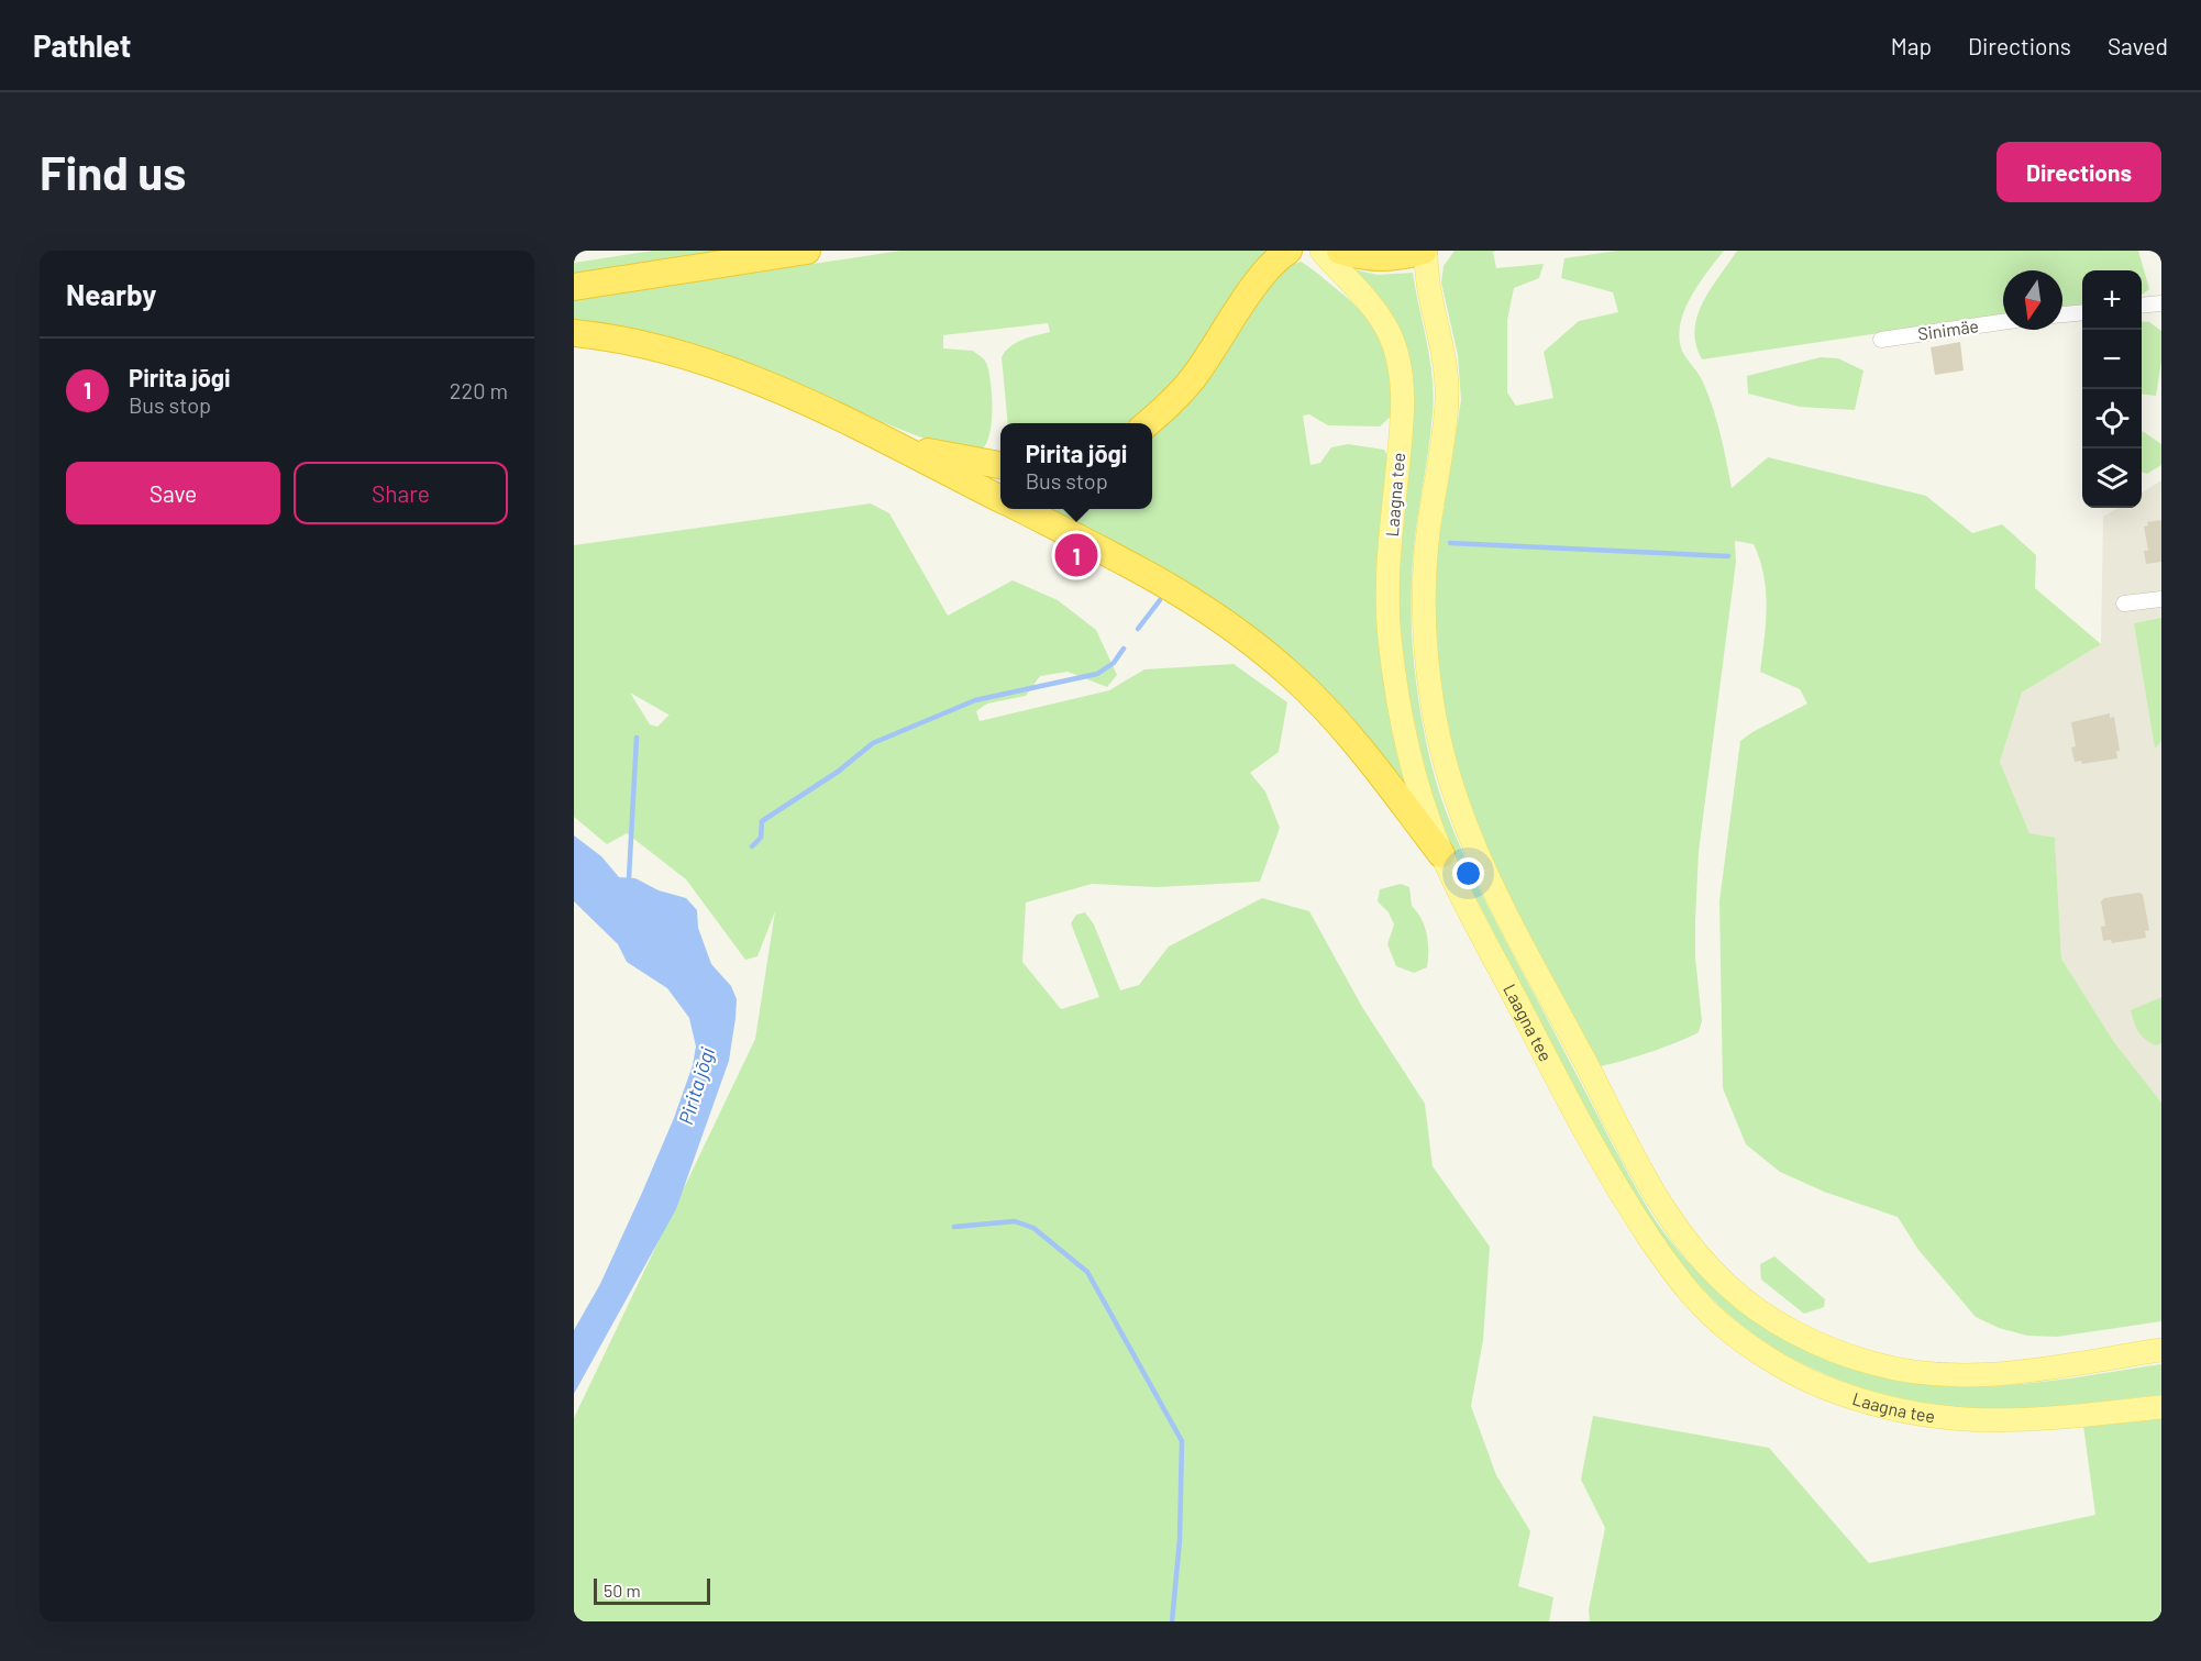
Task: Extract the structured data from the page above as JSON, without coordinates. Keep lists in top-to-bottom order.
{
  "streets": {
    "main road": ["Laagna tee"],
    "street": ["Sinimäe"]
  },
  "water": ["Pirita jõgi"],
  "scale_bar": "50 m",
  "north": "bottom",
  "page": {
    "header": "Pathlet",
    "nav": ["Map", "Directions", "Saved"],
    "buttons": [
      "Directions",
      ["Save", "Share"]
    ],
    "title": "Find us",
    "heading": "Nearby",
    "map_buttons": ["+", "−"],
    "list": [
      {
        "mark": "1",
        "name": "Pirita jõgi",
        "note": "Bus stop",
        "value": "220 m"
      }
    ],
    "popup": ["Pirita jõgi", "Bus stop"],
    "pins": "1",
    "scale": "50 m"
  }
}
